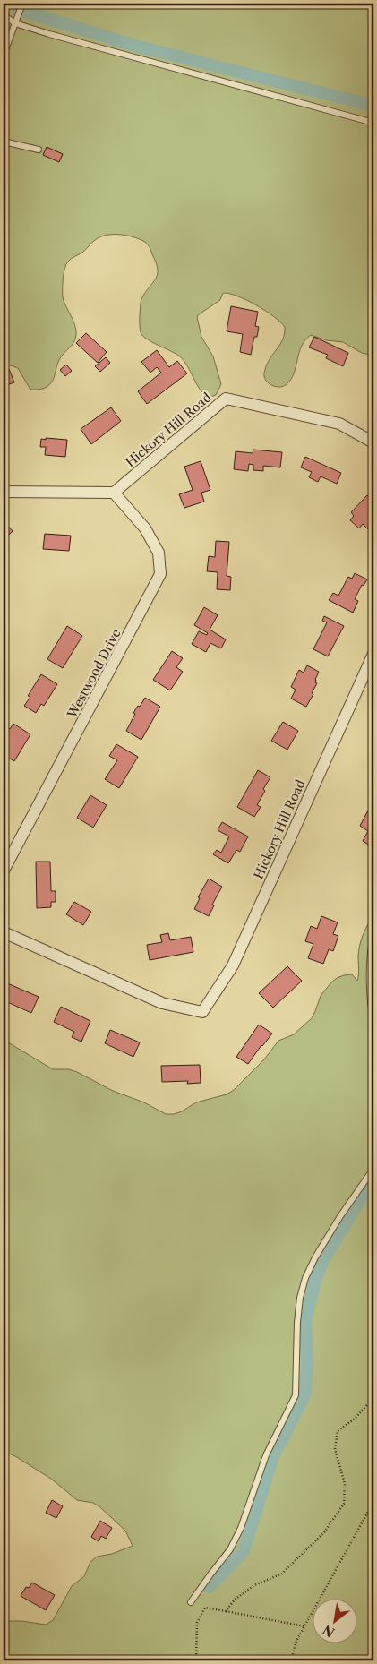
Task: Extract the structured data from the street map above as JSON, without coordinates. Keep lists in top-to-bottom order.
{
  "streets": {
    "street": ["Hickory Hill Road", "Westwood Drive"]
  },
  "crossings": [
    ["Hickory Hill Road", "Westwood Drive"]
  ],
  "north": "bottom left"
}
